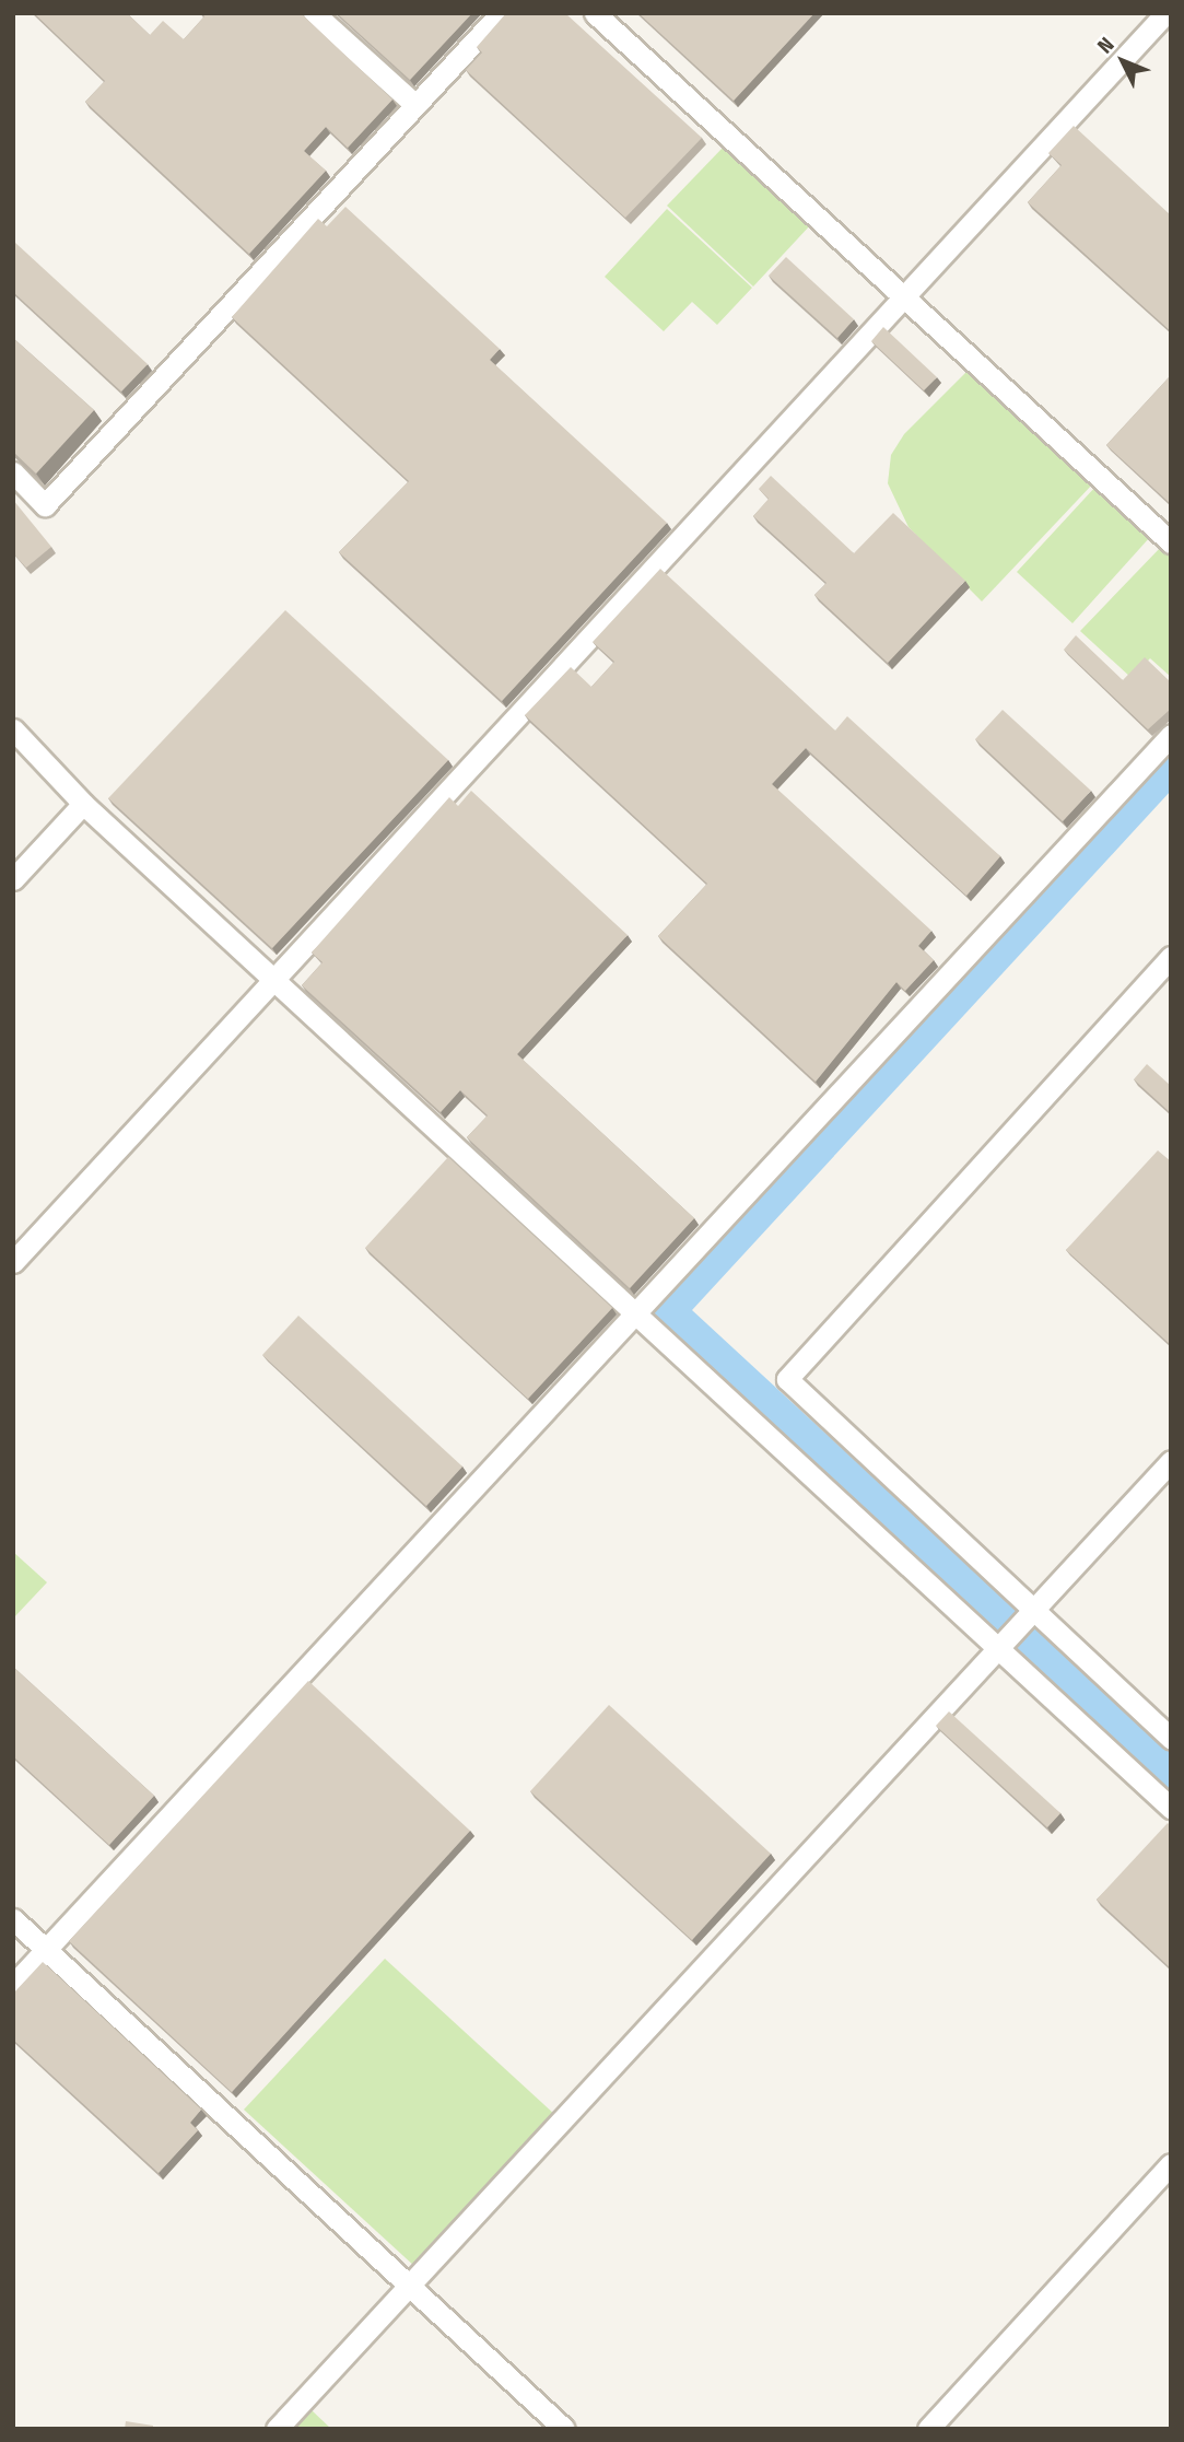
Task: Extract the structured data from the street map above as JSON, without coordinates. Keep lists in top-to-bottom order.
{
  "north": "top left"
}
